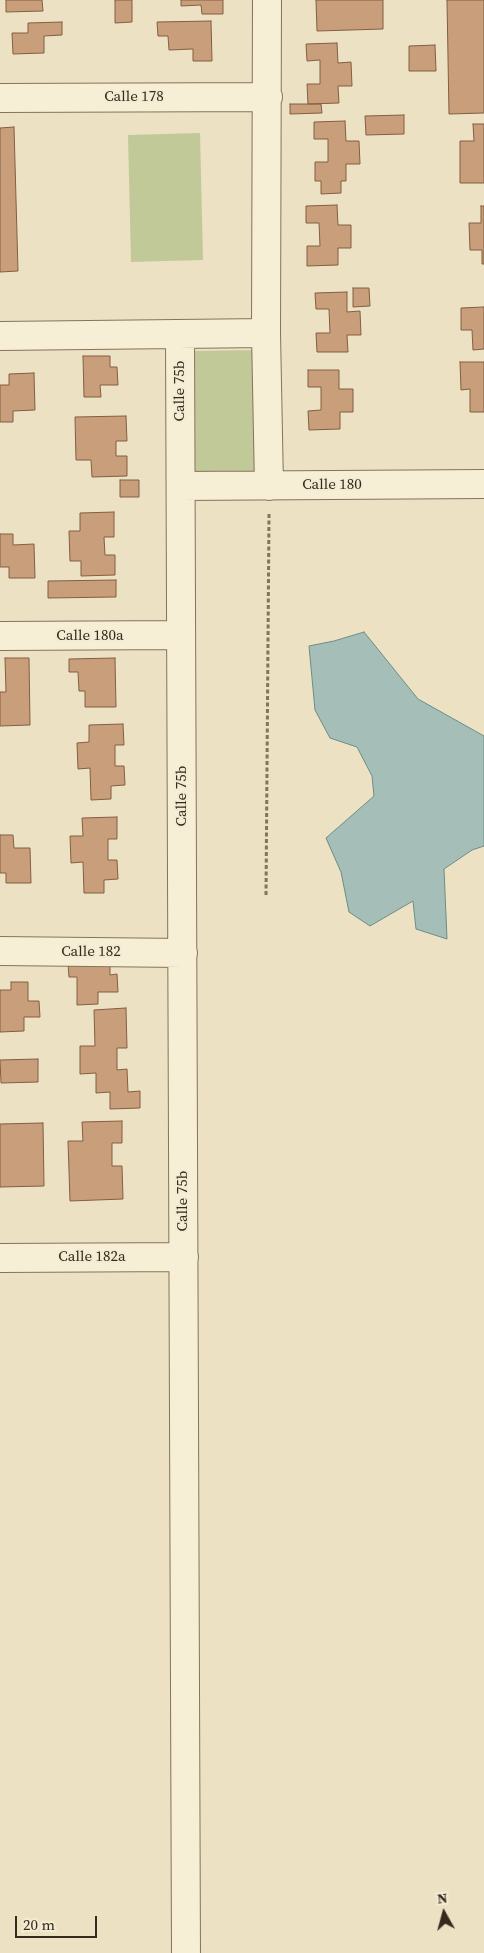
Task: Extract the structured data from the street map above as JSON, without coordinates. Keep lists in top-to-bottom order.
{
  "streets": {
    "street": [
      "Calle 178",
      "Calle 75b",
      "Calle 180",
      "Calle 180a",
      "Calle 182",
      "Calle 182a"
    ]
  },
  "crossings": [
    ["Calle 75b", "Calle 180"],
    ["Calle 75b", "Calle 180a"],
    ["Calle 75b", "Calle 182"],
    ["Calle 75b", "Calle 182a"]
  ],
  "scale_bar": "20 m",
  "north": "top"
}
